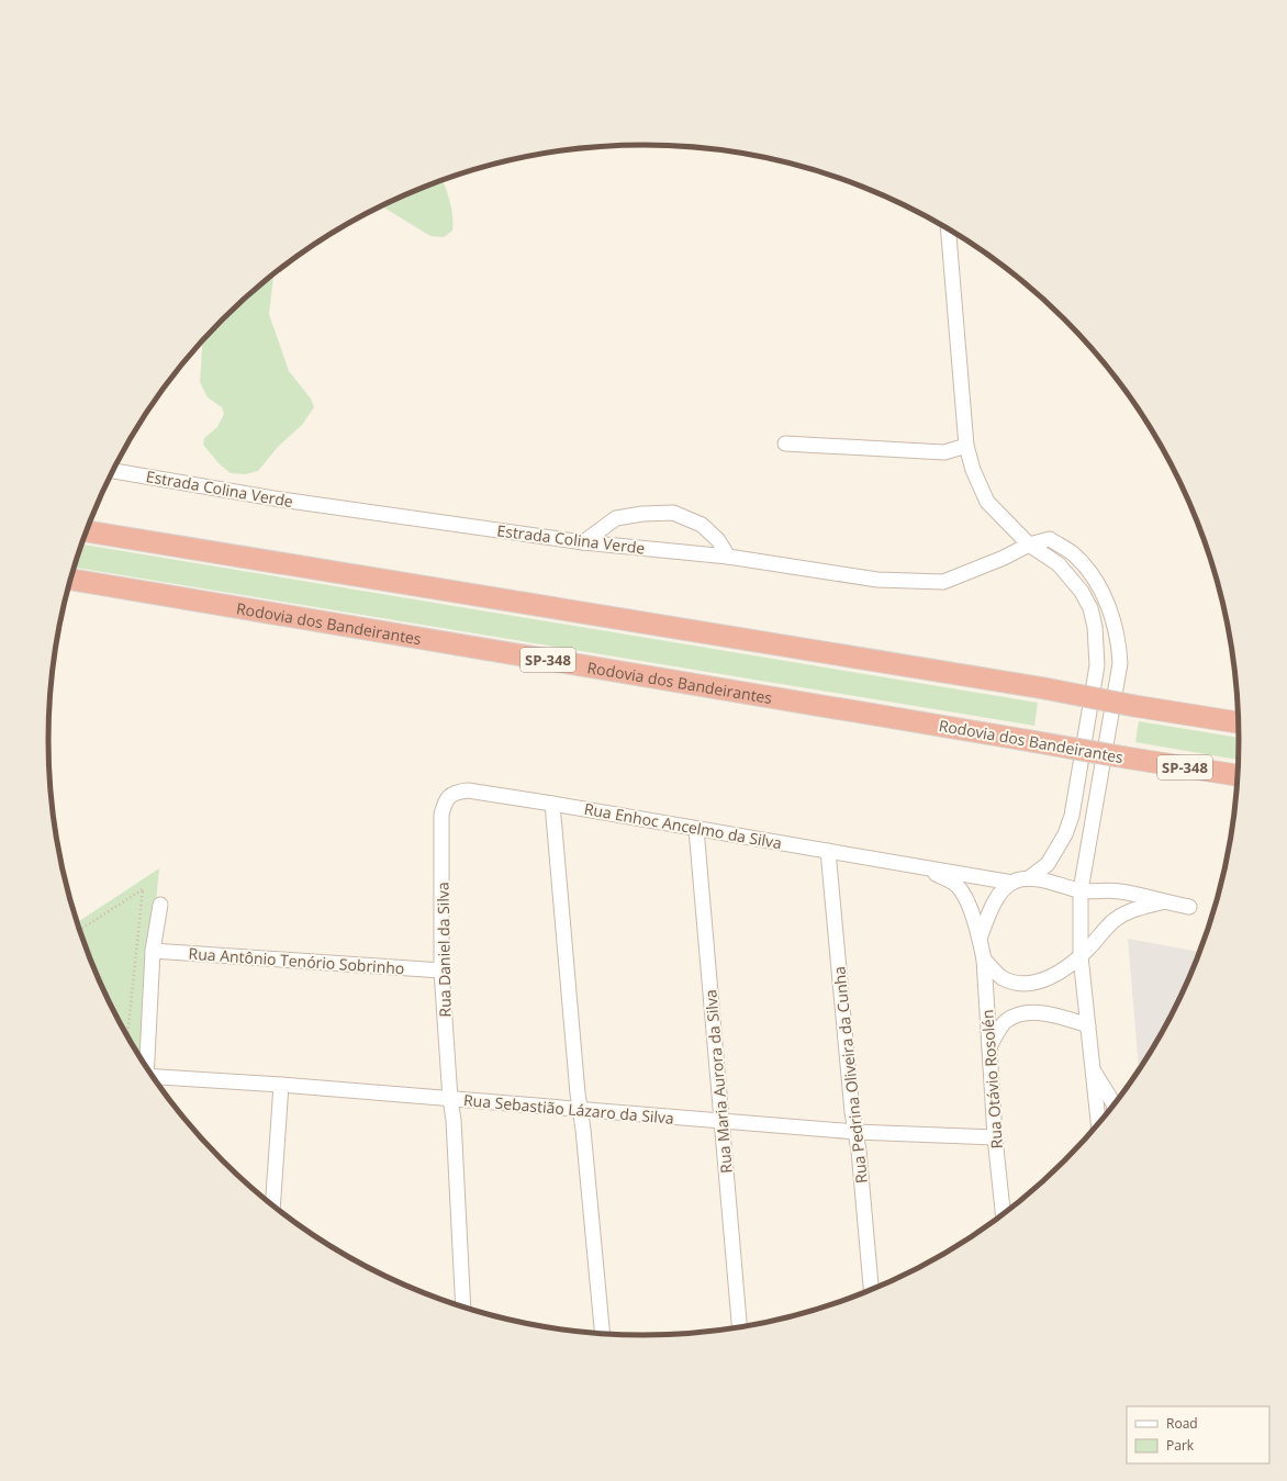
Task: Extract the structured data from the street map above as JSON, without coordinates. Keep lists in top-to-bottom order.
{
  "streets": {
    "highway": ["Rodovia dos Bandeirantes", "SP-348"],
    "street": [
      "Estrada Colina Verde",
      "Rua Enhoc Ancelmo da Silva",
      "Rua Daniel da Silva",
      "Rua Antônio Tenório Sobrinho",
      "Rua Pedrina Oliveira da Cunha",
      "Rua Otávio Rosolén",
      "Rua Maria Aurora da Silva",
      "Rua Sebastião Lázaro da Silva"
    ]
  },
  "crossings": [
    ["Estrada Colina Verde", "Rua Enhoc Ancelmo da Silva"],
    ["Estrada Colina Verde", "Rua Otávio Rosolén"],
    ["Rua Enhoc Ancelmo da Silva", "Rua Daniel da Silva"],
    ["Rua Enhoc Ancelmo da Silva", "Rua Pedrina Oliveira da Cunha"],
    ["Rua Enhoc Ancelmo da Silva", "Rua Otávio Rosolén"],
    ["Rua Enhoc Ancelmo da Silva", "Rua Maria Aurora da Silva"],
    ["Rua Daniel da Silva", "Rua Antônio Tenório Sobrinho"],
    ["Rua Daniel da Silva", "Rua Sebastião Lázaro da Silva"],
    ["Rua Pedrina Oliveira da Cunha", "Rua Sebastião Lázaro da Silva"],
    ["Rua Otávio Rosolén", "Rua Sebastião Lázaro da Silva"],
    ["Rua Maria Aurora da Silva", "Rua Sebastião Lázaro da Silva"]
  ],
  "legend": ["Road", "Park"]
}
